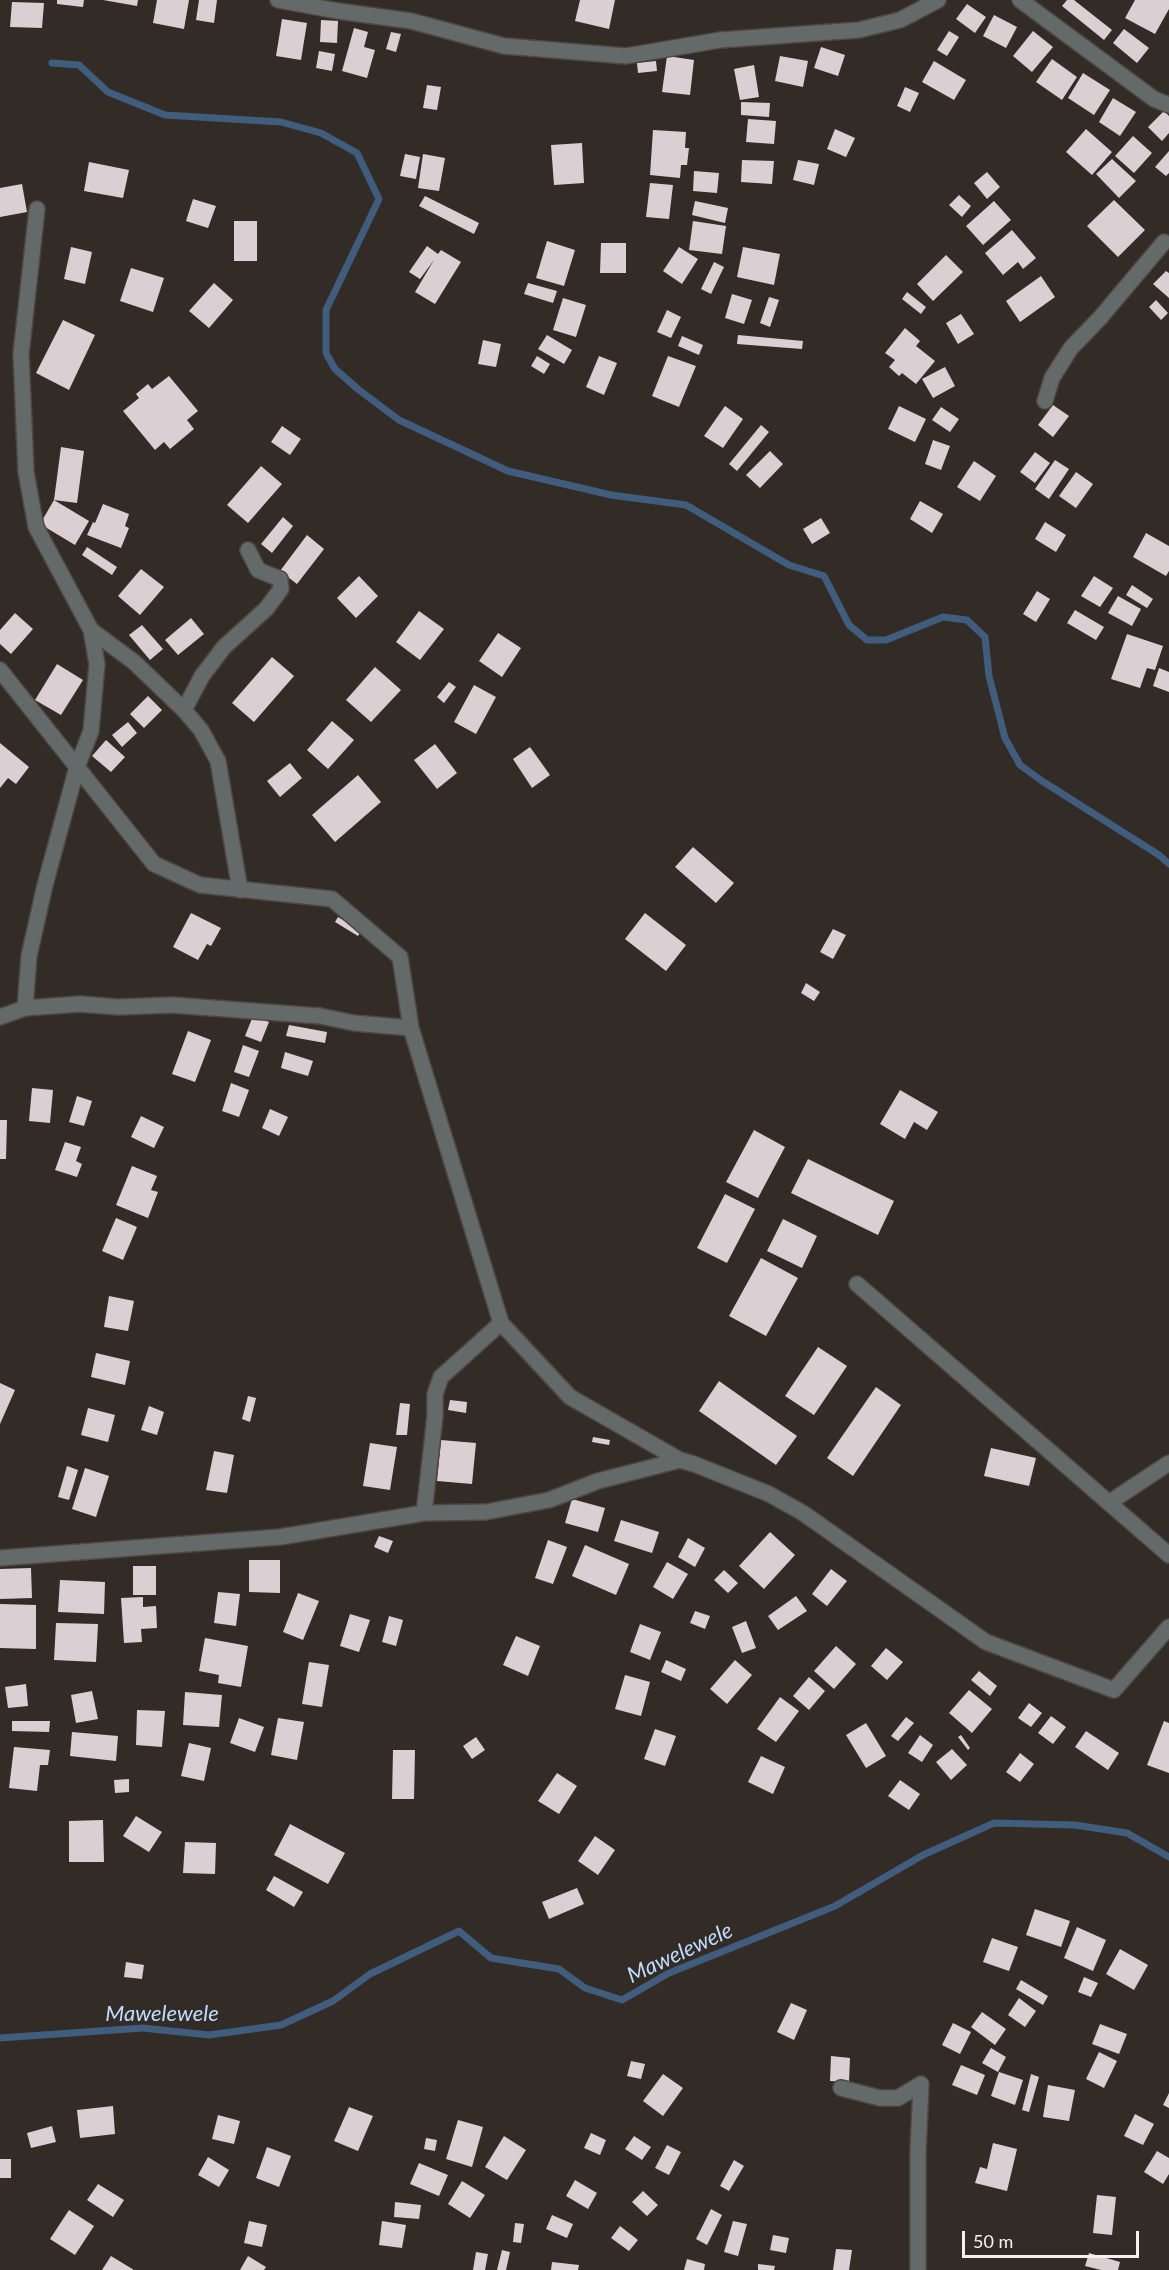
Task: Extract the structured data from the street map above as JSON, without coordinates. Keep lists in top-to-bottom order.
{
  "water": ["Mawelewele"],
  "scale_bar": "50 m"
}
